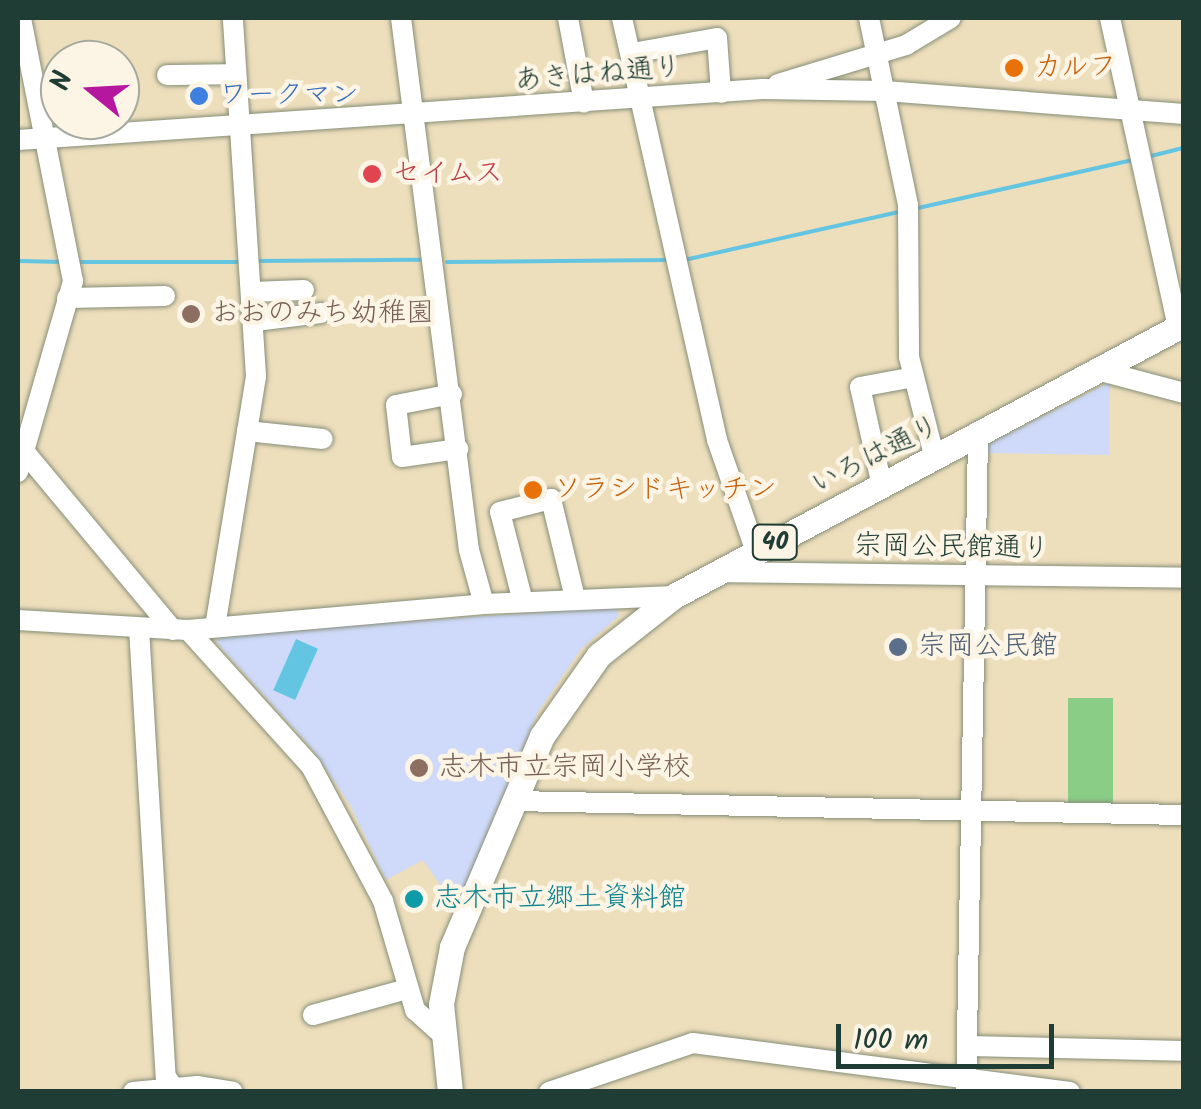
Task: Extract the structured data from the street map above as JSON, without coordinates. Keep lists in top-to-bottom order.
{
  "streets": {
    "main road": ["いろは通り", "40"],
    "street": ["あきはね通り", "宗岡公民館通り"]
  },
  "crossings": [
    ["いろは通り", "宗岡公民館通り"]
  ],
  "places": [
    "カルフ",
    "ワークマン",
    "セイムス",
    "おおのみち幼稚園",
    "ソラシドキッチン",
    "宗岡公民館",
    "志木市立宗岡小学校",
    "志木市立郷土資料館"
  ],
  "scale_bar": "100 m",
  "north": "left"
}
